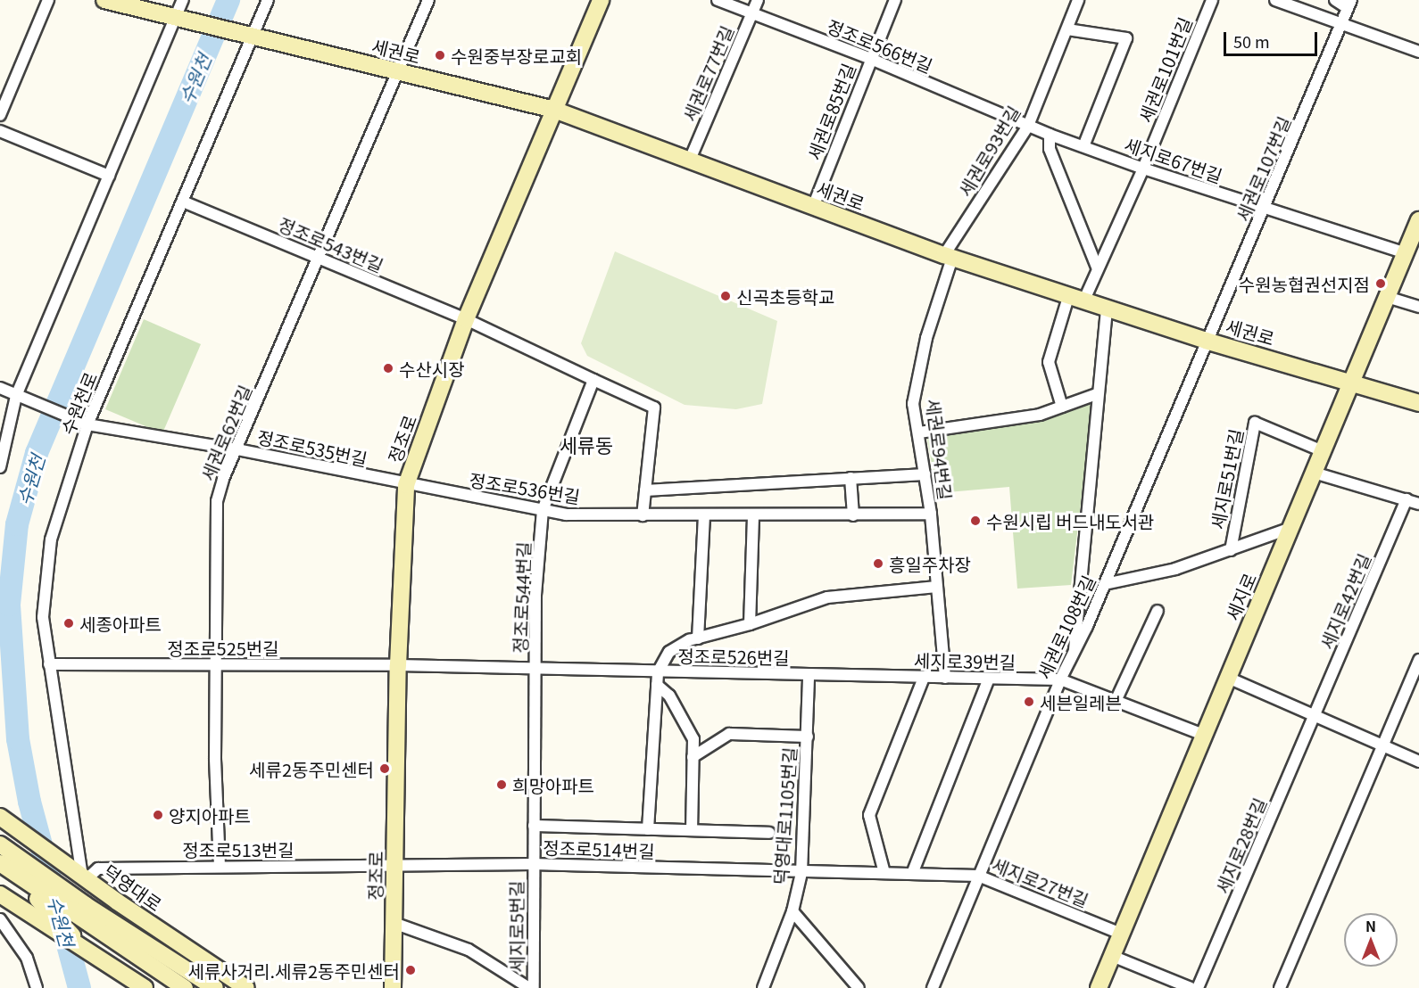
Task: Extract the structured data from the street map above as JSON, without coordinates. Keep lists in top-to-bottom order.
{
  "streets": {
    "street": [
      "정조로566번길",
      "세권로",
      "세권로101번길",
      "세권로77번길",
      "세권로85번길",
      "세권로93번길",
      "세지로67번길",
      "세권로107번길",
      "정조로543번길",
      "수원천로",
      "세권로62번길",
      "정조로",
      "정조로535번길",
      "세권로94번길",
      "세지로51번길",
      "정조로536번길",
      "세지로",
      "정조로544번길",
      "세지로42번길",
      "세권로108번길",
      "정조로525번길",
      "정조로526번길",
      "세지로39번길",
      "덕영대로1105번길",
      "세지로28번길",
      "정조로513번길",
      "정조로514번길",
      "세지로27번길",
      "덕영대로",
      "세지로5번길"
    ]
  },
  "crossings": [
    ["정조로566번길", "세권로77번길"],
    ["정조로566번길", "세권로85번길"],
    ["정조로566번길", "세권로93번길"],
    ["정조로566번길", "세지로67번길"],
    ["세권로", "세권로101번길"],
    ["세권로", "세권로77번길"],
    ["세권로", "세권로85번길"],
    ["세권로", "세권로93번길"],
    ["세권로", "세권로107번길"],
    ["세권로", "수원천로"],
    ["세권로", "세권로62번길"],
    ["세권로", "정조로"],
    ["세권로", "세권로94번길"],
    ["세권로", "세지로"],
    ["세권로", "세권로108번길"],
    ["세권로101번길", "세지로67번길"],
    ["세권로93번길", "세지로67번길"],
    ["세권로93번길", "세권로94번길"],
    ["세지로67번길", "세권로107번길"],
    ["세지로67번길", "세지로"],
    ["세권로107번길", "세권로108번길"],
    ["정조로543번길", "수원천로"],
    ["정조로543번길", "세권로62번길"],
    ["정조로543번길", "정조로"],
    ["수원천로", "정조로535번길"],
    ["수원천로", "정조로525번길"],
    ["수원천로", "정조로513번길"],
    ["수원천로", "덕영대로"],
    ["세권로62번길", "정조로535번길"],
    ["세권로62번길", "정조로525번길"],
    ["세권로62번길", "정조로513번길"],
    ["정조로", "정조로535번길"],
    ["정조로", "정조로536번길"],
    ["정조로", "정조로525번길"],
    ["정조로", "정조로526번길"],
    ["정조로", "정조로513번길"],
    ["정조로", "정조로514번길"],
    ["정조로", "세지로5번길"],
    ["정조로535번길", "정조로536번길"],
    ["세권로94번길", "정조로536번길"],
    ["세권로94번길", "세지로39번길"],
    ["세지로51번길", "세지로"],
    ["세지로51번길", "세권로108번길"],
    ["정조로536번길", "정조로544번길"],
    ["세지로", "세지로39번길"],
    ["세지로", "세지로27번길"],
    ["정조로544번길", "정조로526번길"],
    ["정조로544번길", "정조로514번길"],
    ["정조로544번길", "세지로5번길"],
    ["세지로42번길", "세지로28번길"],
    ["세권로108번길", "세지로39번길"],
    ["세권로108번길", "세지로27번길"],
    ["정조로525번길", "정조로526번길"],
    ["정조로526번길", "세지로39번길"],
    ["정조로526번길", "덕영대로1105번길"],
    ["세지로39번길", "덕영대로1105번길"],
    ["덕영대로1105번길", "정조로514번길"],
    ["덕영대로1105번길", "세지로27번길"],
    ["정조로513번길", "정조로514번길"],
    ["정조로513번길", "덕영대로"],
    ["정조로514번길", "세지로27번길"],
    ["정조로514번길", "세지로5번길"]
  ],
  "districts": ["세류동"],
  "water": ["수원천"],
  "places": [
    "수원중부장로교회",
    "수원농협권선지점",
    "신곡초등학교",
    "수산시장",
    "수원시립 버드내도서관",
    "흥일주차장",
    "세종아파트",
    "세븐일레븐",
    "세류2동주민센터",
    "희망아파트",
    "양지아파트",
    "세류사거리.세류2동주민센터"
  ],
  "scale_bar": "50 m",
  "north": "top"
}
